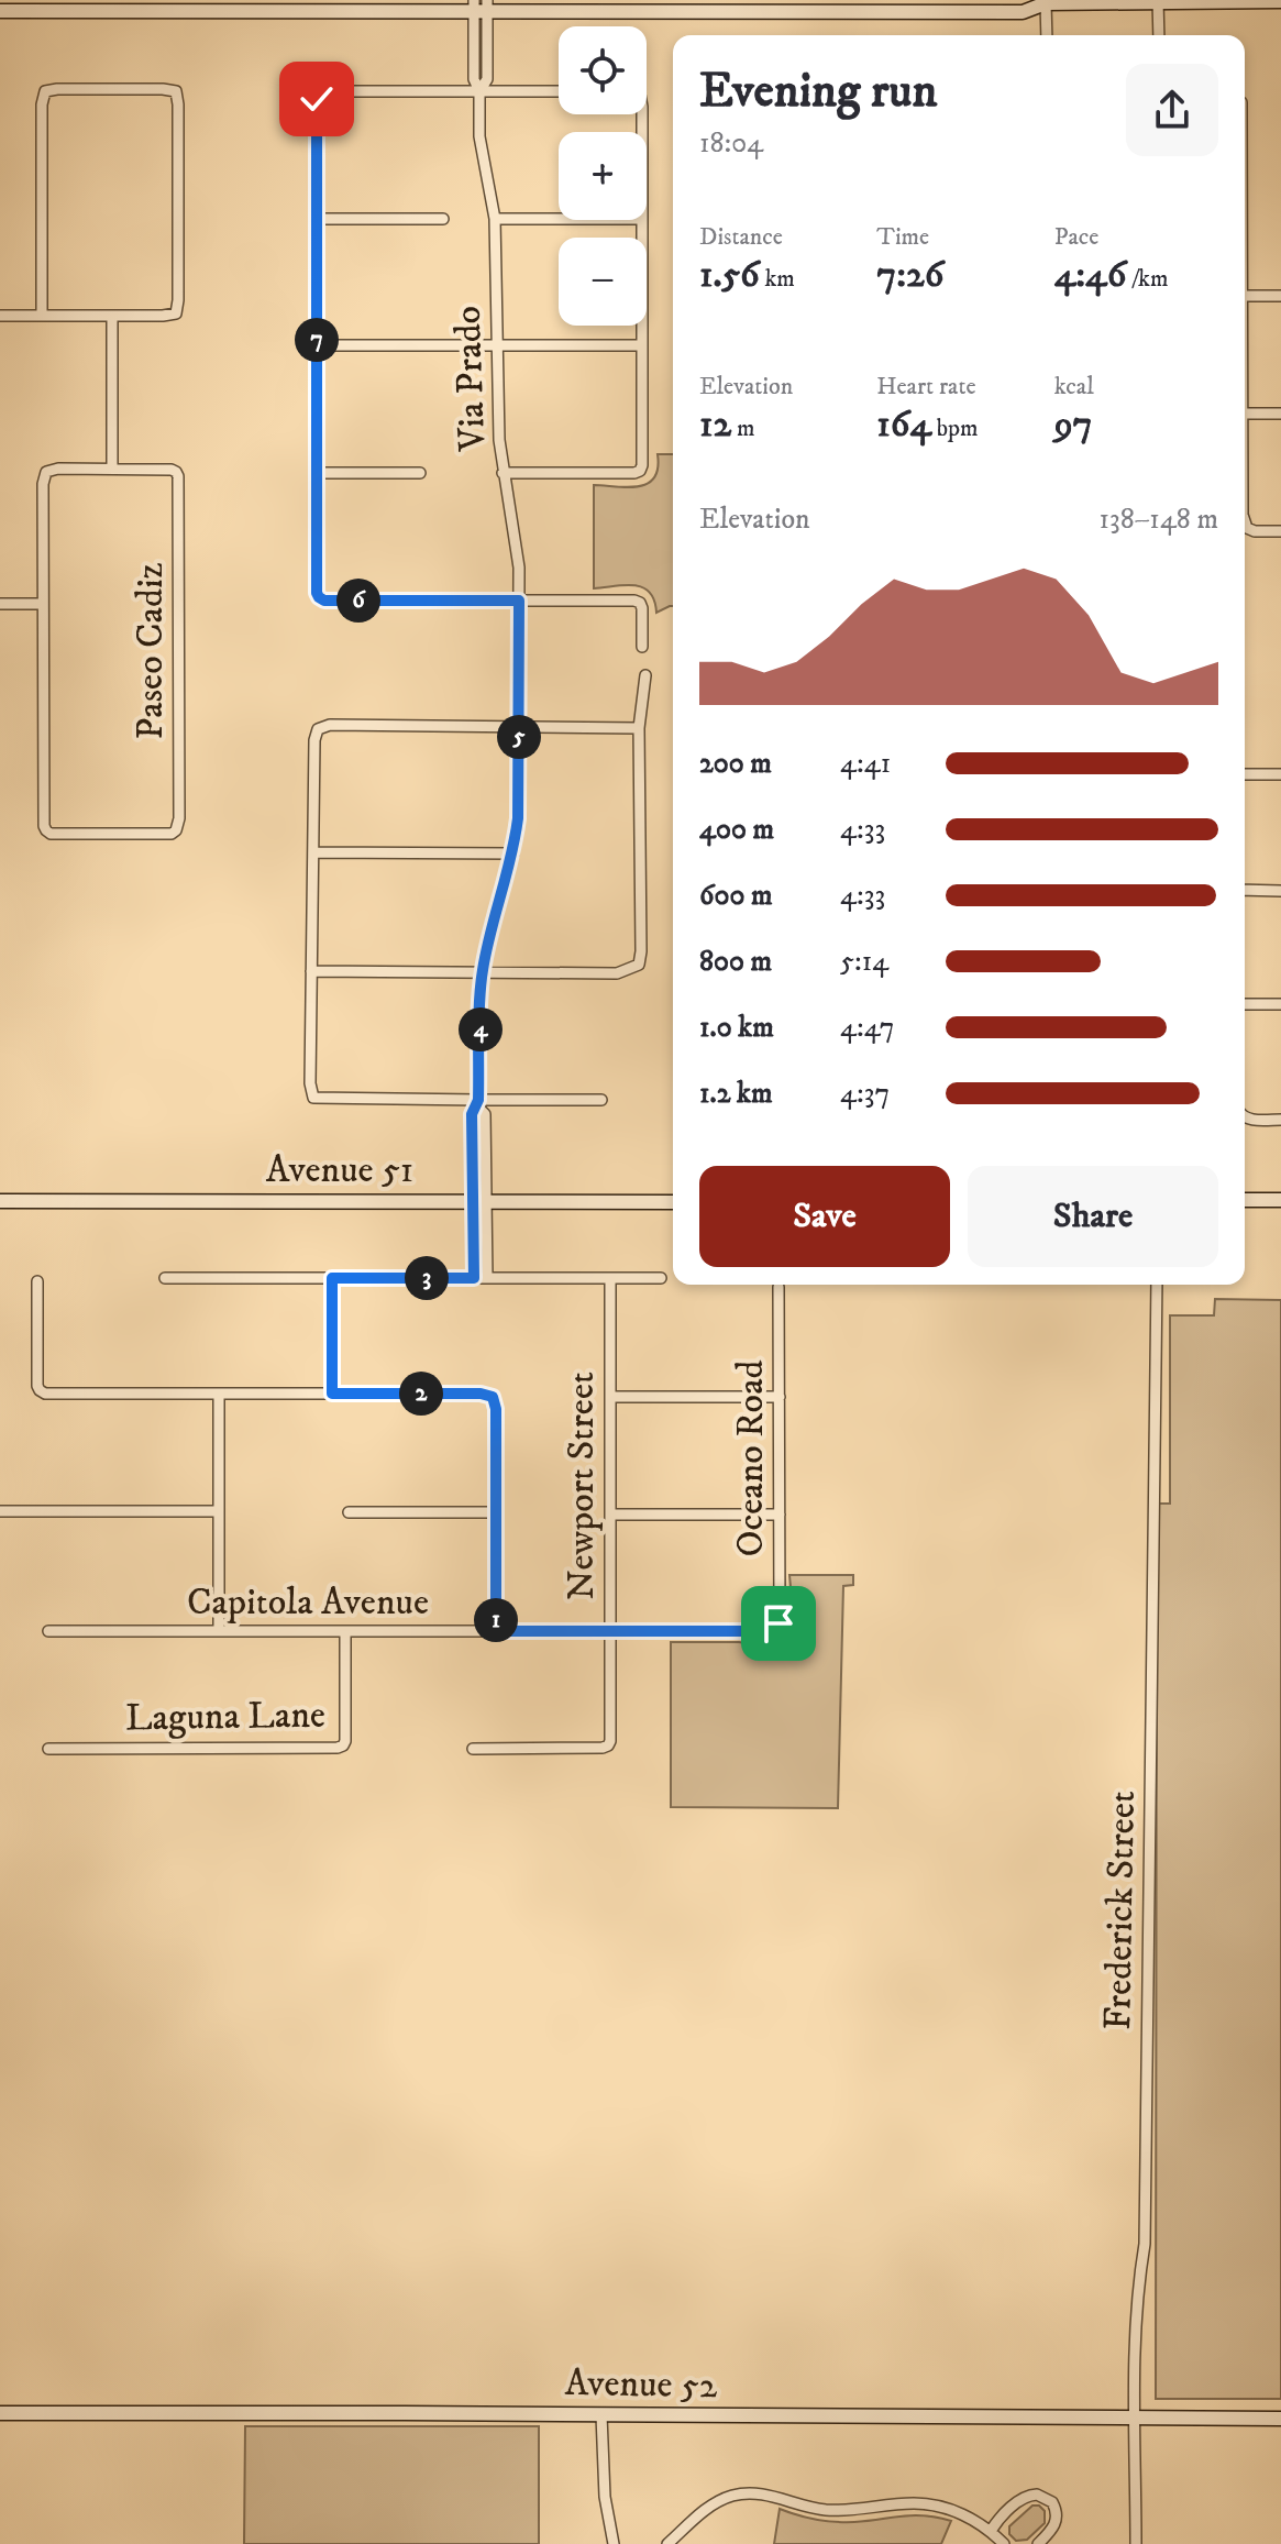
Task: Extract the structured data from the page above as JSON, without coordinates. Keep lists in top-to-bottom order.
{
  "streets": {
    "main road": ["Avenue 51", "Avenue 52"],
    "street": [
      "Via Prado",
      "Paseo Cadiz",
      "Oceano Road",
      "Newport Street",
      "Capitola Avenue",
      "Laguna Lane",
      "Frederick Street"
    ]
  },
  "crossings": [
    ["Via Prado", "Avenue 51"],
    ["Oceano Road", "Capitola Avenue"],
    ["Newport Street", "Capitola Avenue"],
    ["Capitola Avenue", "Laguna Lane"],
    ["Frederick Street", "Avenue 52"]
  ],
  "page": {
    "map_buttons": ["+", "−"],
    "heading": ["Evening run", "18:04"],
    "stats": [
      ["Distance", "1.56 km"],
      ["Time", "7:26"],
      ["Pace", "4:46 /km"],
      ["Elevation", "12 m"],
      ["Heart rate", "164 bpm"],
      ["kcal", "97"]
    ],
    "pins": [
      "7",
      "6",
      "5",
      "4",
      "3",
      "2",
      "1"
    ],
    "chart": ["Elevation", "138–148 m"],
    "list": [
      {
        "name": "200 m",
        "note": "4:41"
      },
      {
        "name": "400 m",
        "note": "4:33"
      },
      {
        "name": "600 m",
        "note": "4:33"
      },
      {
        "name": "800 m",
        "note": "5:14"
      },
      {
        "name": "1.0 km",
        "note": "4:47"
      },
      {
        "name": "1.2 km",
        "note": "4:37"
      }
    ],
    "buttons": ["Save", "Share"]
  }
}
